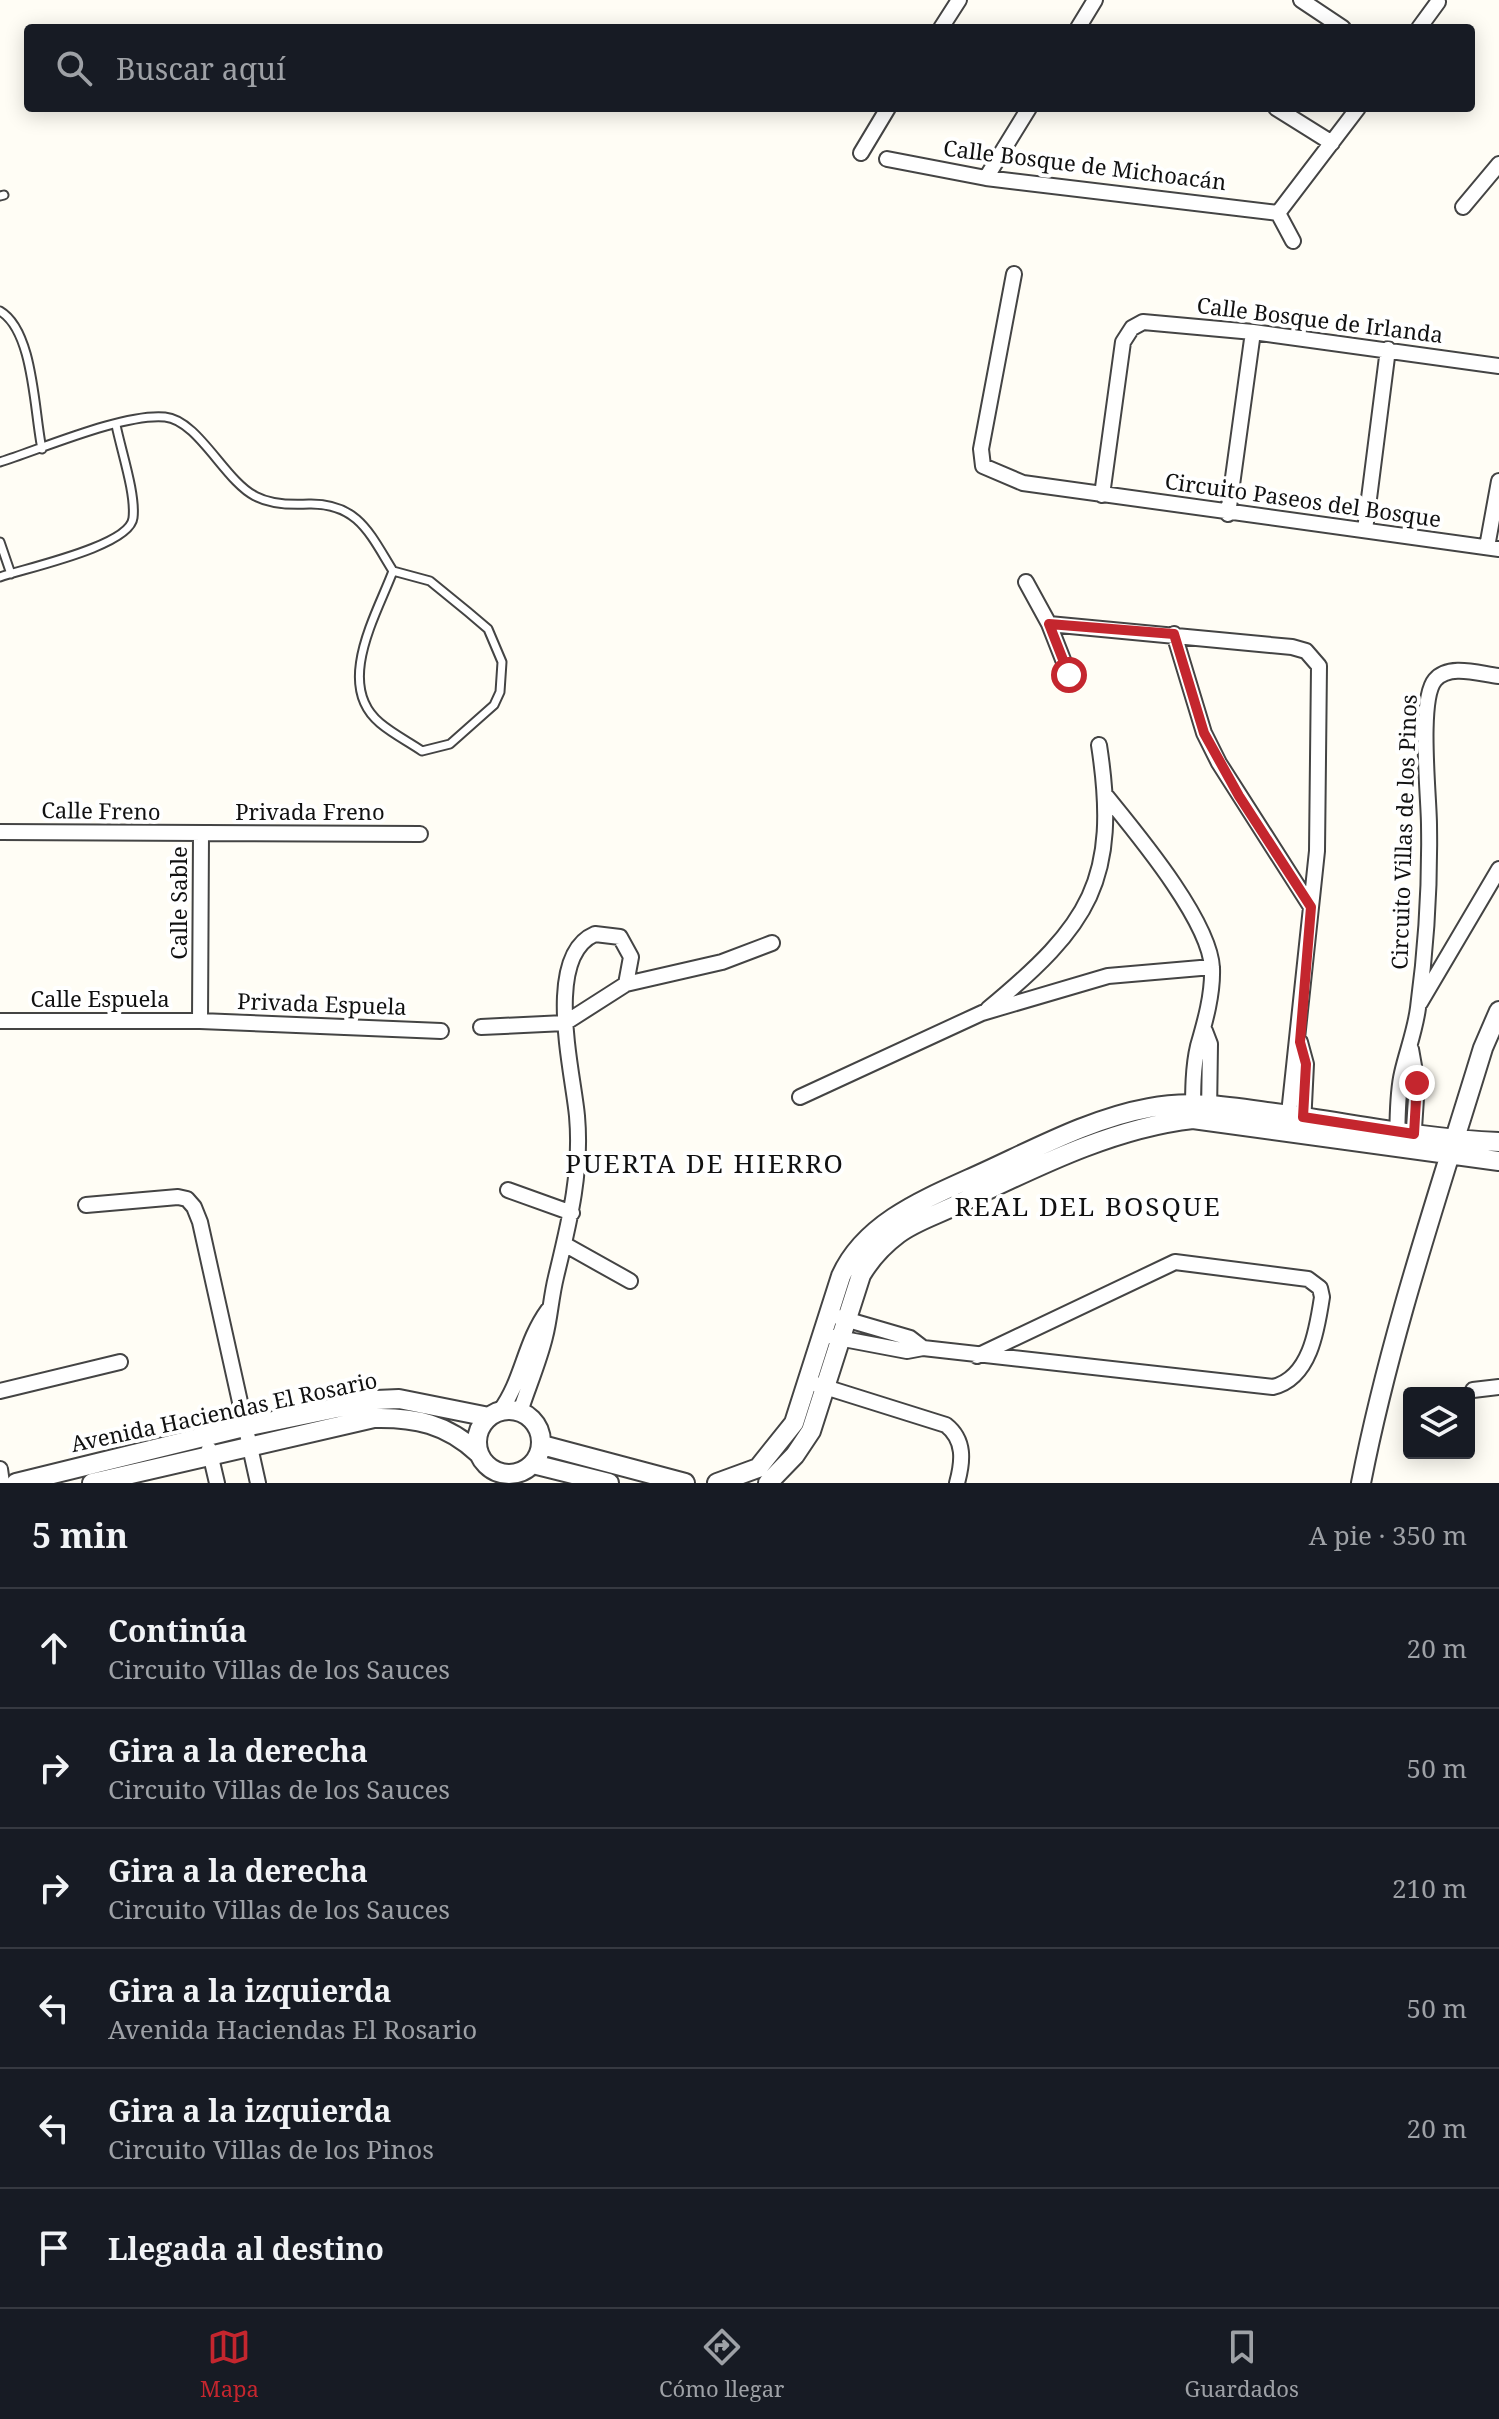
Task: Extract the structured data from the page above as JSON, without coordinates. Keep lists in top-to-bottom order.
{
  "streets": {
    "street": [
      "Calle Bosque de Michoacán",
      "Calle Bosque de Irlanda",
      "Circuito Paseos del Bosque",
      "Calle Freno",
      "Privada Freno",
      "Circuito Villas de los Pinos",
      "Calle Sable",
      "Calle Espuela",
      "Privada Espuela",
      "Avenida Haciendas El Rosario"
    ]
  },
  "crossings": [
    ["Calle Bosque de Irlanda", "Circuito Paseos del Bosque"],
    ["Calle Freno", "Privada Freno"],
    ["Calle Freno", "Calle Sable"],
    ["Privada Freno", "Calle Sable"],
    ["Calle Sable", "Calle Espuela"],
    ["Calle Sable", "Privada Espuela"],
    ["Calle Espuela", "Privada Espuela"]
  ],
  "districts": ["PUERTA DE HIERRO", "REAL DEL BOSQUE"],
  "page": {
    "search": "Buscar aquí",
    "heading": ["5 min", "A pie · 350 m"],
    "list": [
      ["Continúa", "Circuito Villas de los Sauces", "20 m"],
      ["Gira a la derecha", "Circuito Villas de los Sauces", "50 m"],
      ["Gira a la derecha", "Circuito Villas de los Sauces", "210 m"],
      ["Gira a la izquierda", "Avenida Haciendas El Rosario", "50 m"],
      ["Gira a la izquierda", "Circuito Villas de los Pinos", "20 m"],
      "Llegada al destino"
    ],
    "nav": ["Mapa", "Cómo llegar", "Guardados"]
  }
}
